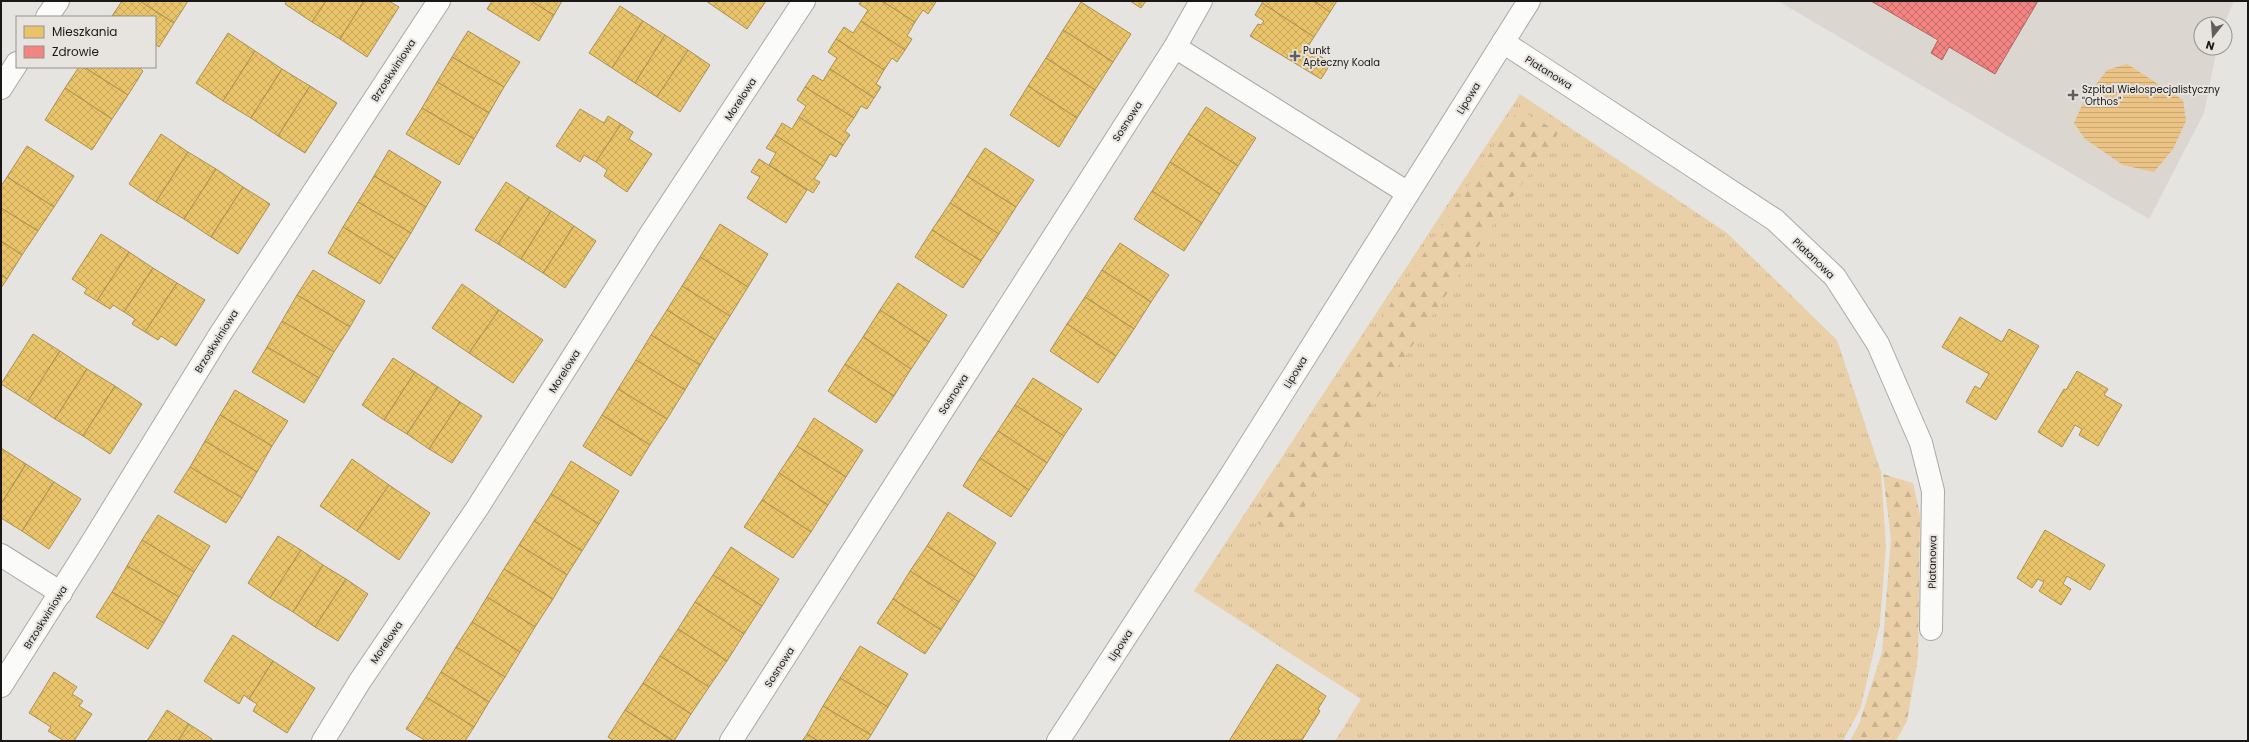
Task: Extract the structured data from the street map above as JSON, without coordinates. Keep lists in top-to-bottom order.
{
  "streets": {
    "street": [
      "Brzoskwiniowa",
      "Platanowa",
      "Lipowa",
      "Morelowa",
      "Sosnowa"
    ]
  },
  "crossings": [
    ["Platanowa", "Lipowa"]
  ],
  "places": {
    "health": ["Punkt Apteczny Koala", "Szpital Wielospecjalistyczny \"Orthos\""]
  },
  "legend": ["Mieszkania", "Zdrowie"],
  "north": "bottom"
}
